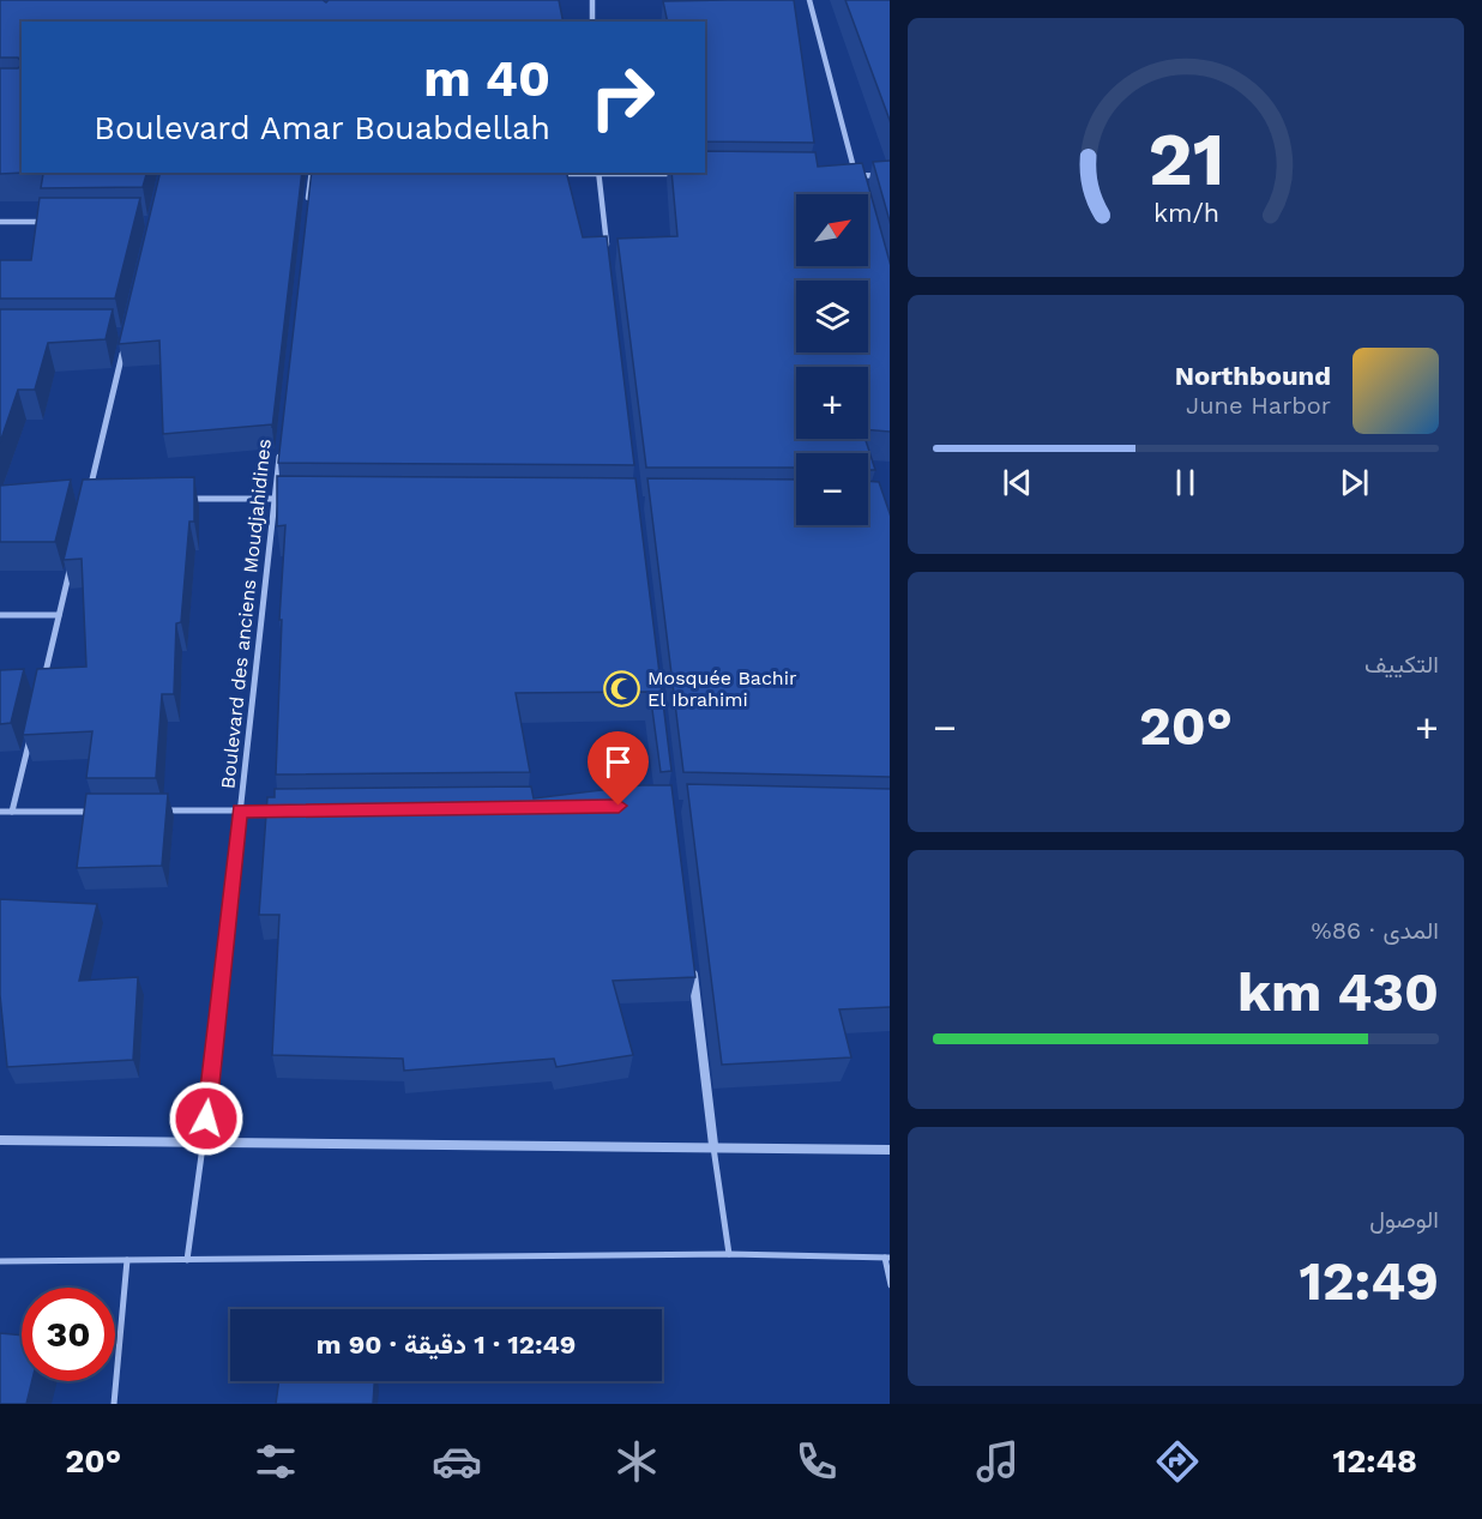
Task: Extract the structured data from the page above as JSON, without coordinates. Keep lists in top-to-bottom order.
{
  "streets": {
    "street": ["Boulevard des anciens Moudjahidines"]
  },
  "places": {
    "mosque": ["Mosquée Bachir El Ibrahimi"]
  },
  "north": "top right",
  "page": {
    "turn": ["40 m", "Boulevard Amar Bouabdellah"],
    "map_buttons": ["+", "−"],
    "song": ["Northbound", "June Harbor"],
    "tile": [
      "التكييف",
      ["المدى · 86%", "430 km"],
      ["الوصول", "12:49"]
    ],
    "heat": ["−", "20°", "+"],
    "limit": "30",
    "trip": "12:49 · 1 دقيقة · 90 m",
    "tabs": ["12:48", "20°"],
    "gauge": ["21", "km/h"]
  }
}
